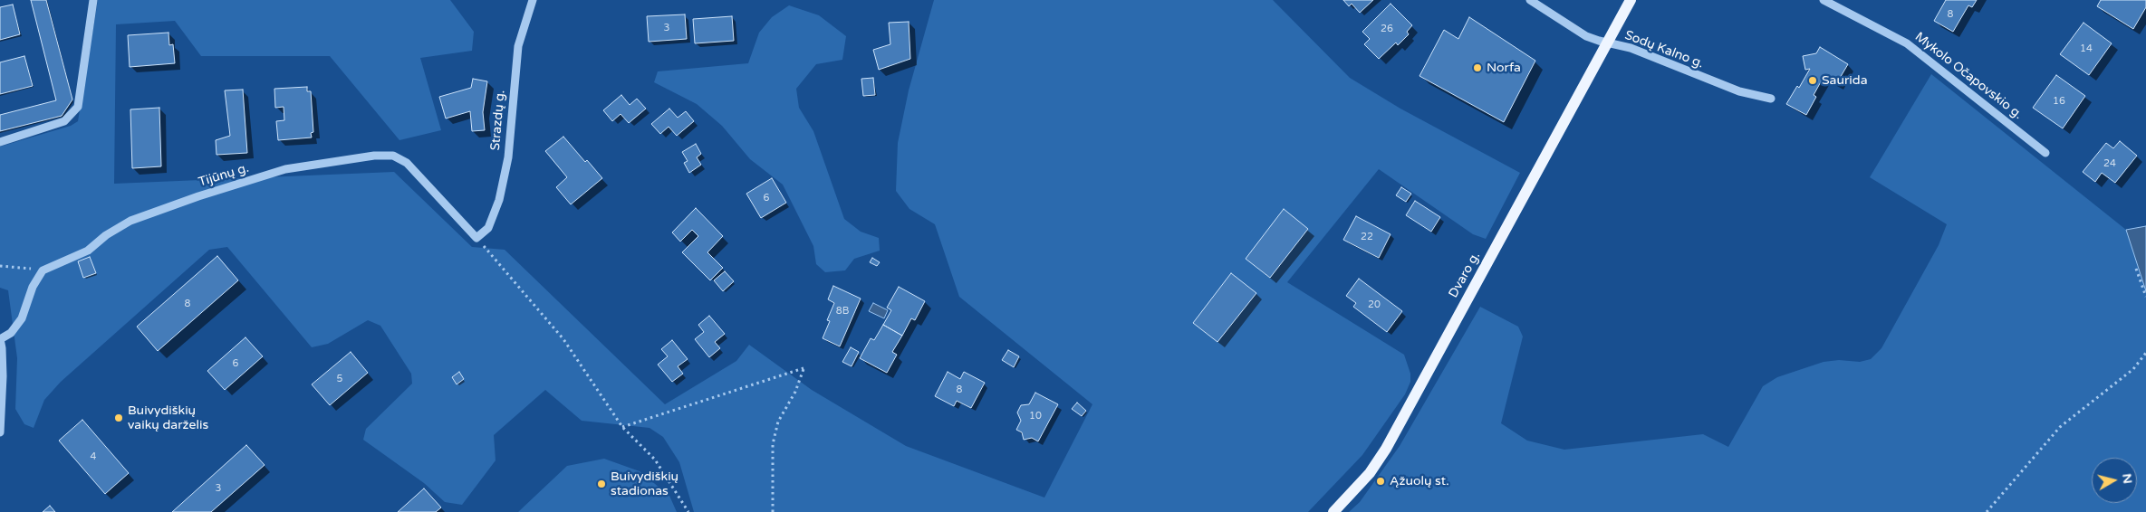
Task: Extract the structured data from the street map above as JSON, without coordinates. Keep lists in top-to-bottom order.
{
  "streets": {
    "main road": ["Dvaro g."],
    "street": [
      "Sodų Kalno g.",
      "Mykolo Očapovskio g.",
      "Strazdų g.",
      "Tijūnų g."
    ]
  },
  "crossings": [
    ["Sodų Kalno g.", "Dvaro g."],
    ["Strazdų g.", "Tijūnų g."]
  ],
  "places": [
    "Norfa",
    "Saurida",
    "Buivydiškių vaikų darželis",
    "Ąžuolų st.",
    "Buivydiškių stadionas"
  ],
  "house_numbers": [
    "8",
    "3",
    "26",
    "14",
    "16",
    "24",
    "6",
    "22",
    "8",
    "20",
    "8B",
    "6",
    "5",
    "8",
    "10",
    "4",
    "3"
  ],
  "north": "right"
}
